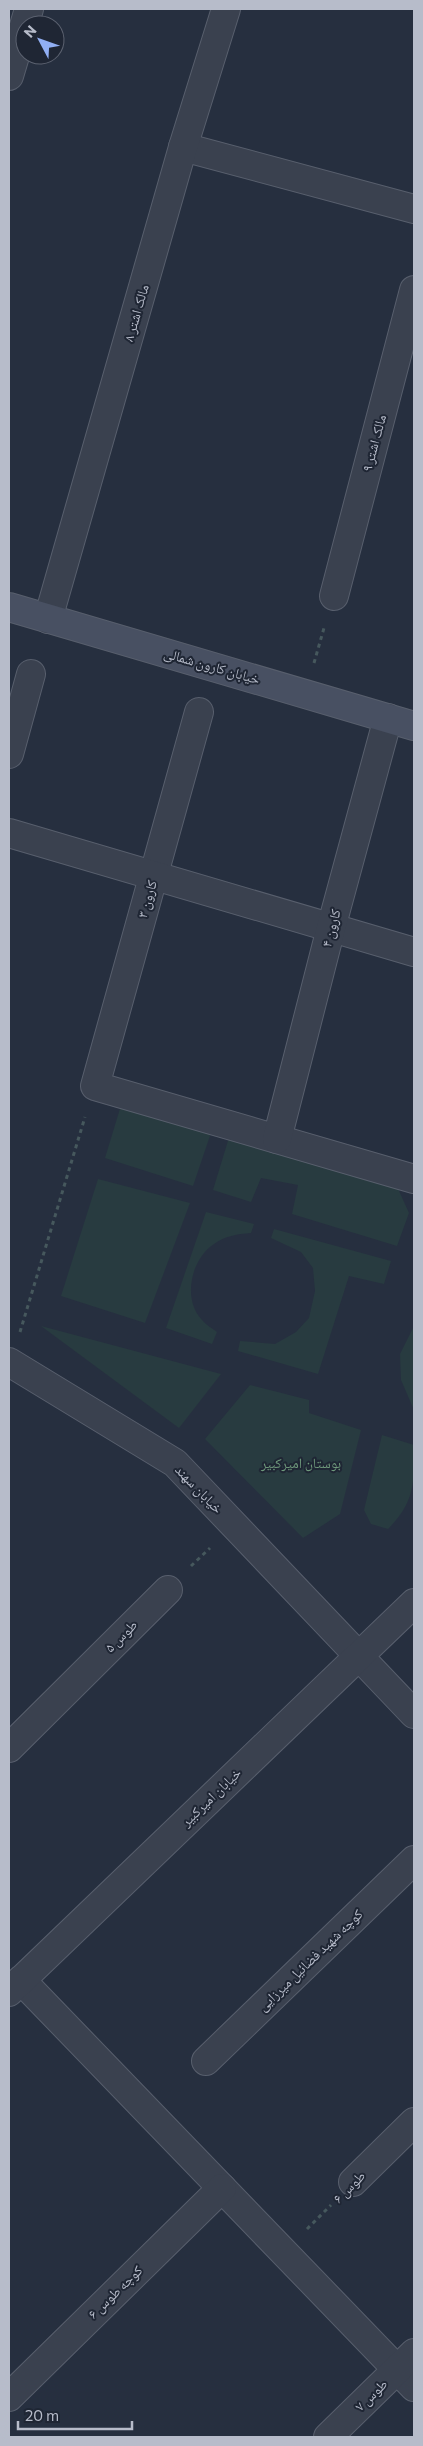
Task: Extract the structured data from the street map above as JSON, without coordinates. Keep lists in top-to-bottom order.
{
  "streets": {
    "street": [
      "مالک اشتر ۸",
      "مالک اشتر ۹",
      "خیابان کارون شمالی",
      "کارون ۳",
      "کارون ۴",
      "خیابان سهند",
      "طوس ۵",
      "خیابان امیرکبیر",
      "کوچه شهید فضائیل میرزایی",
      "طوس ۶",
      "کوچه طوس ۶",
      "طوس ۷"
    ]
  },
  "crossings": [
    ["مالک اشتر ۸", "خیابان کارون شمالی"],
    ["خیابان کارون شمالی", "کارون ۴"],
    ["خیابان سهند", "خیابان امیرکبیر"]
  ],
  "parks": ["بوستان امیرکبیر"],
  "scale_bar": "20 m",
  "north": "top left"
}
